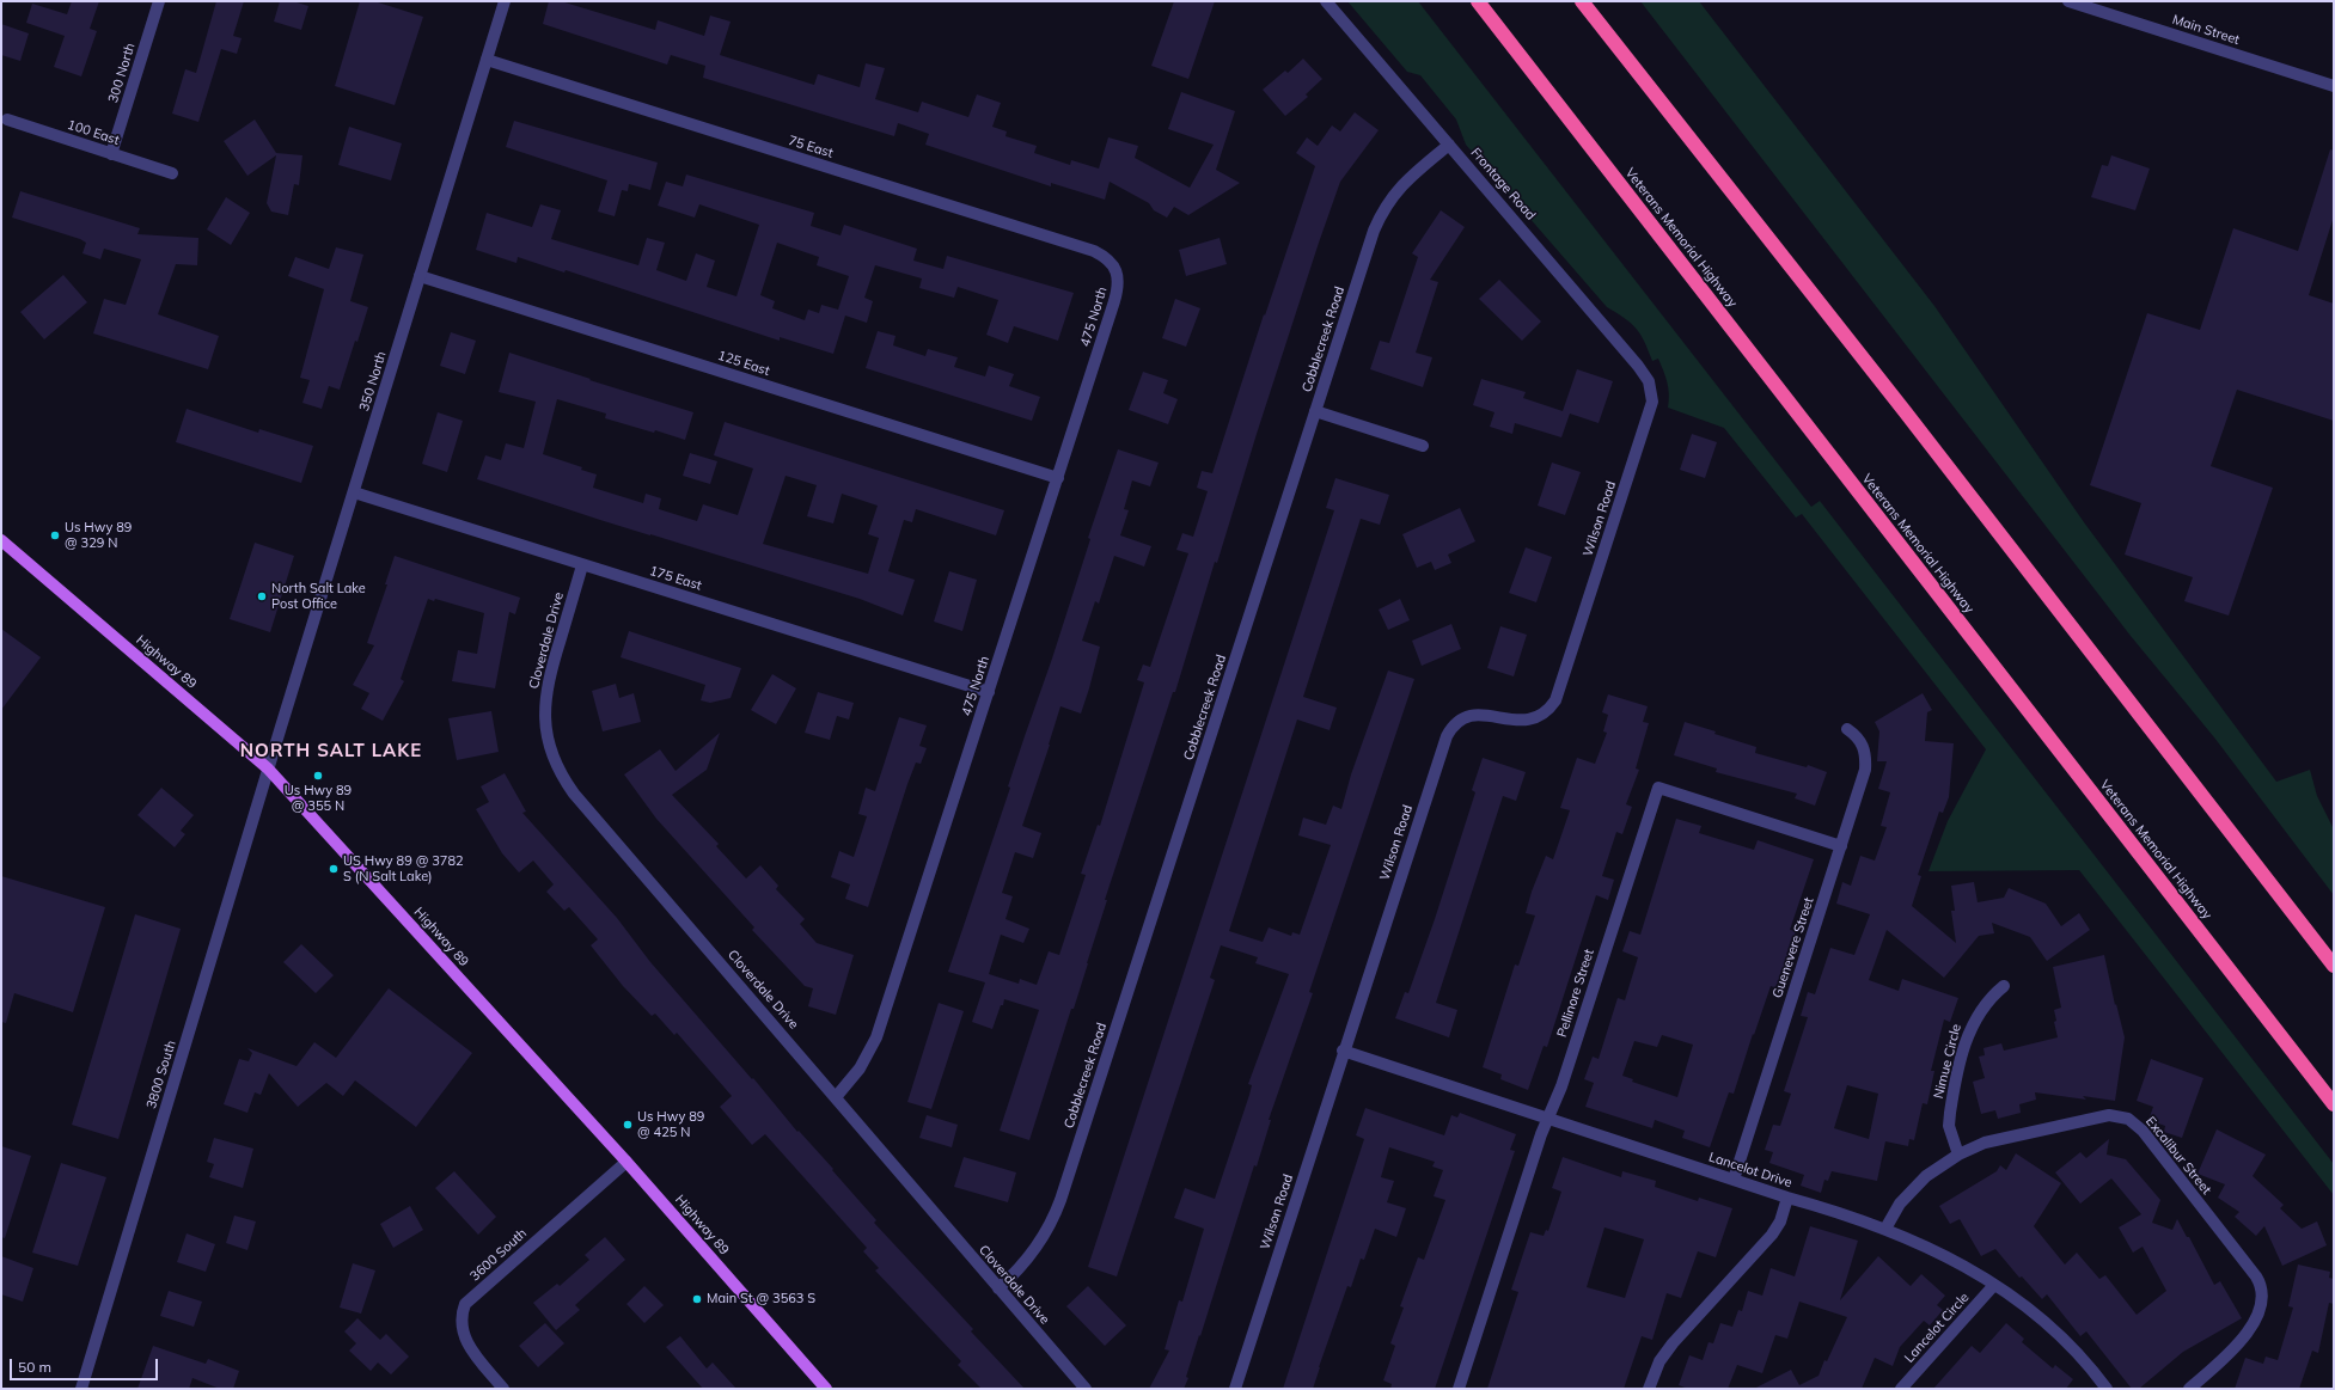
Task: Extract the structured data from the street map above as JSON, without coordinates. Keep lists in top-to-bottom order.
{
  "streets": {
    "highway": ["Veterans Memorial Highway"],
    "main road": ["Highway 89"],
    "street": [
      "Main Street",
      "300 North",
      "100 East",
      "75 East",
      "Frontage Road",
      "475 North",
      "Cobblecreek Road",
      "125 East",
      "350 North",
      "Wilson Road",
      "175 East",
      "Cloverdale Drive",
      "Guenevere Street",
      "Pellinore Street",
      "Nimue Circle",
      "3800 South",
      "Excalibur Street",
      "Lancelot Drive",
      "3600 South",
      "Lancelot Circle"
    ]
  },
  "crossings": [
    ["300 North", "100 East"],
    ["75 East", "475 North"],
    ["75 East", "350 North"],
    ["Frontage Road", "Cobblecreek Road"],
    ["Frontage Road", "Wilson Road"],
    ["475 North", "125 East"],
    ["475 North", "175 East"],
    ["475 North", "Cloverdale Drive"],
    ["Cobblecreek Road", "Cloverdale Drive"],
    ["125 East", "350 North"],
    ["350 North", "175 East"],
    ["350 North", "Highway 89"],
    ["350 North", "3800 South"],
    ["Wilson Road", "Lancelot Drive"],
    ["175 East", "Cloverdale Drive"],
    ["Highway 89", "3800 South"],
    ["Highway 89", "3600 South"],
    ["Guenevere Street", "Pellinore Street"],
    ["Guenevere Street", "Lancelot Drive"],
    ["Pellinore Street", "Lancelot Drive"],
    ["Nimue Circle", "Excalibur Street"],
    ["Excalibur Street", "Lancelot Drive"],
    ["Lancelot Drive", "Lancelot Circle"]
  ],
  "districts": ["NORTH SALT LAKE"],
  "places": [
    "Us Hwy 89 @ 329 N",
    "North Salt Lake Post Office",
    "Us Hwy 89 @ 355 N",
    "US Hwy 89 @ 3782 S (N Salt Lake)",
    "Us Hwy 89 @ 425 N",
    "Main St @ 3563 S"
  ],
  "scale_bar": "50 m"
}
